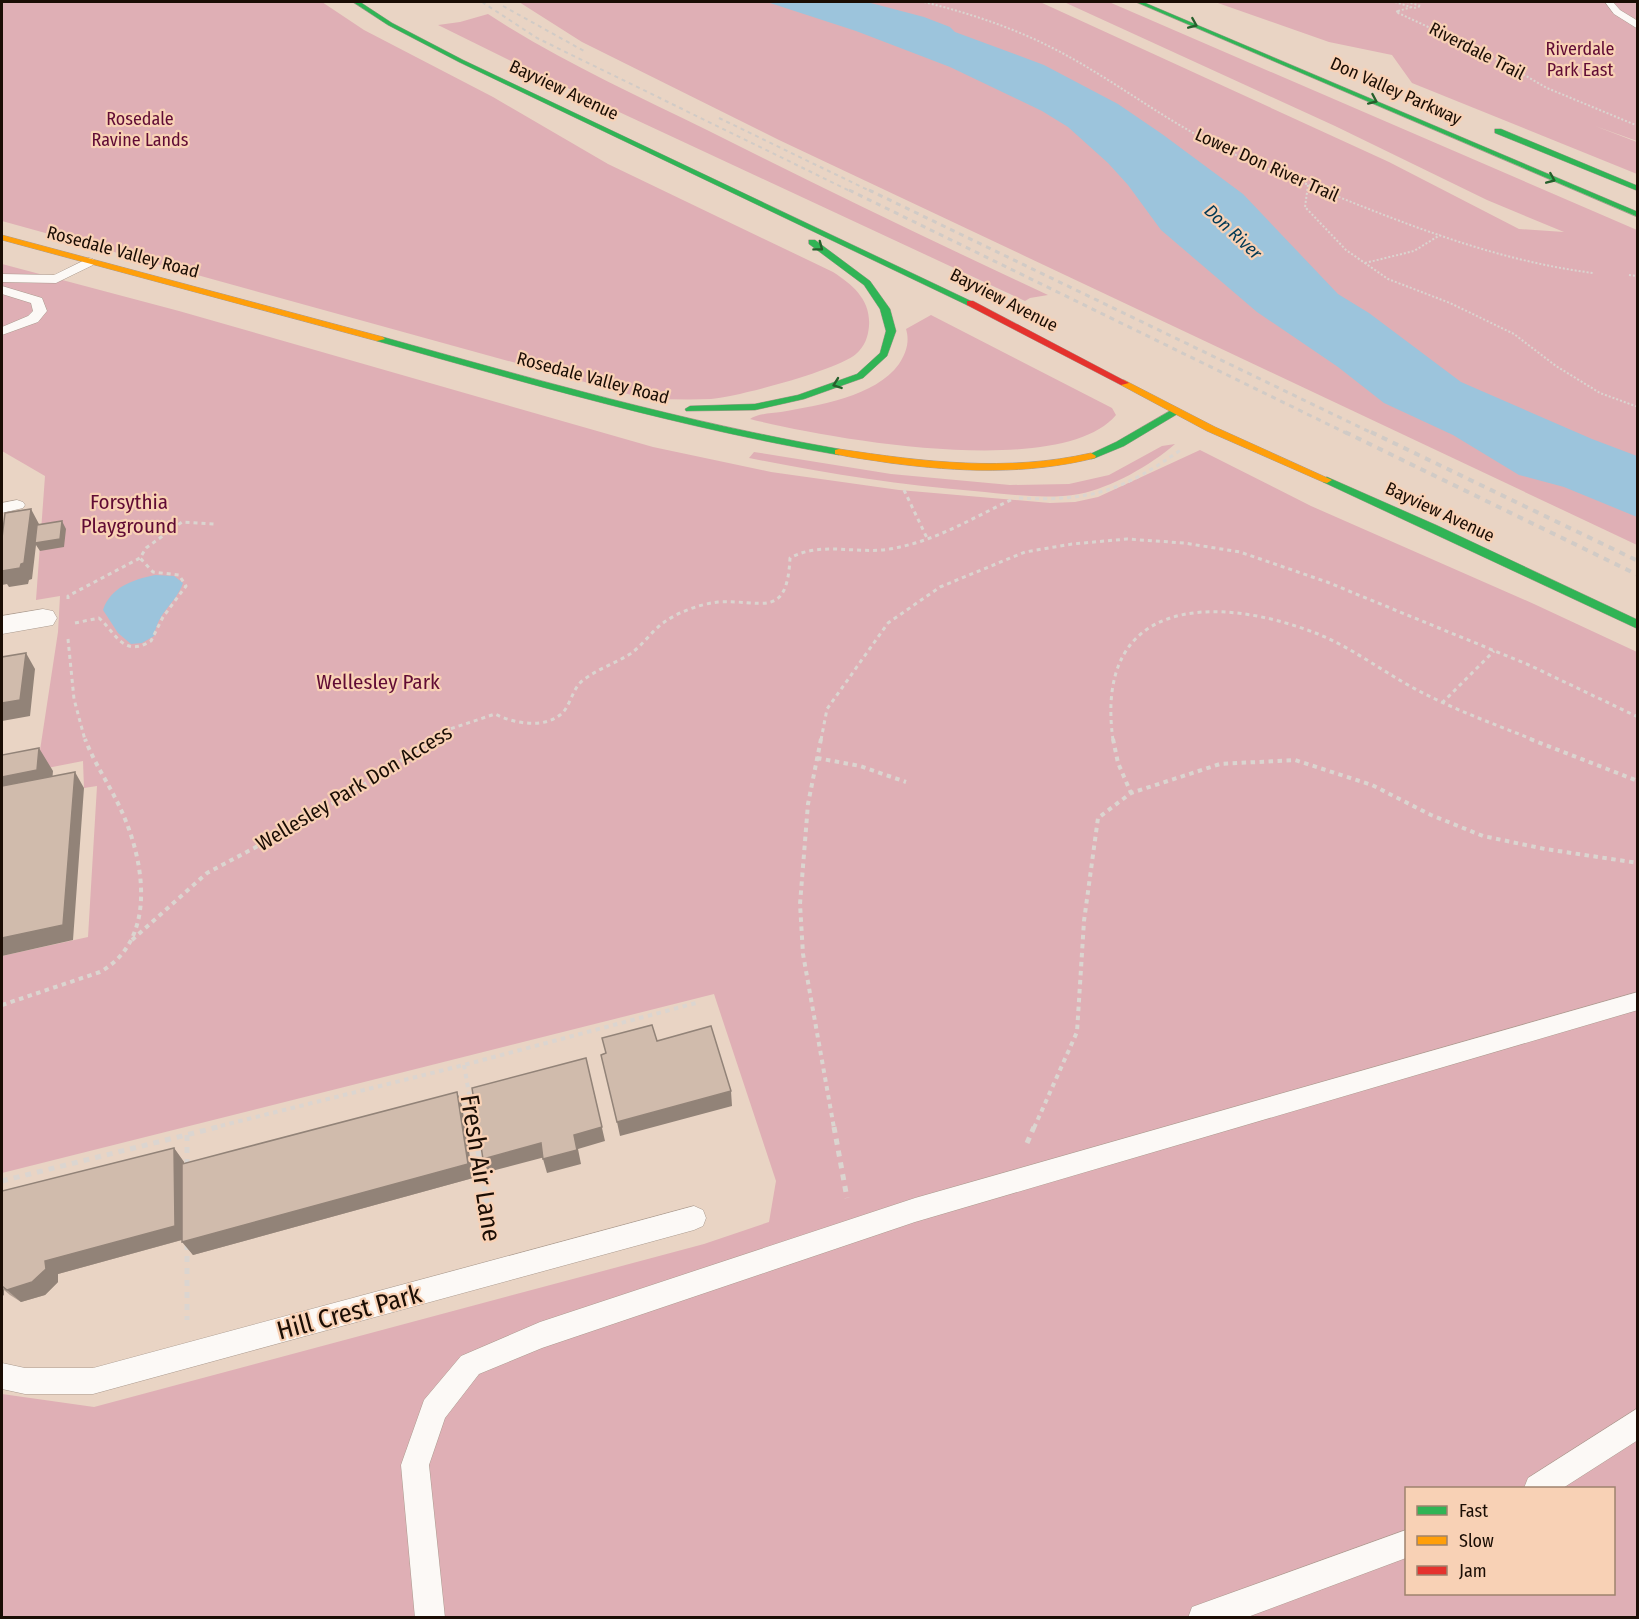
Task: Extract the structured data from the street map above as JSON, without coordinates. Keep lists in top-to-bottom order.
{
  "streets": {
    "main road": ["Bayview Avenue", "Don Valley Parkway", "Rosedale Valley Road"],
    "lane": ["Hill Crest Park"],
    "path": [
      "Riverdale Trail",
      "Lower Don River Trail",
      "Wellesley Park Don Access",
      "Fresh Air Lane"
    ]
  },
  "crossings": [
    ["Bayview Avenue", "Rosedale Valley Road"],
    ["Fresh Air Lane", "Hill Crest Park"]
  ],
  "water": ["Don River"],
  "parks": [
    "Riverdale Park East",
    "Rosedale Ravine Lands",
    "Forsythia Playground",
    "Wellesley Park"
  ],
  "legend": ["Fast", "Slow", "Jam"]
}
